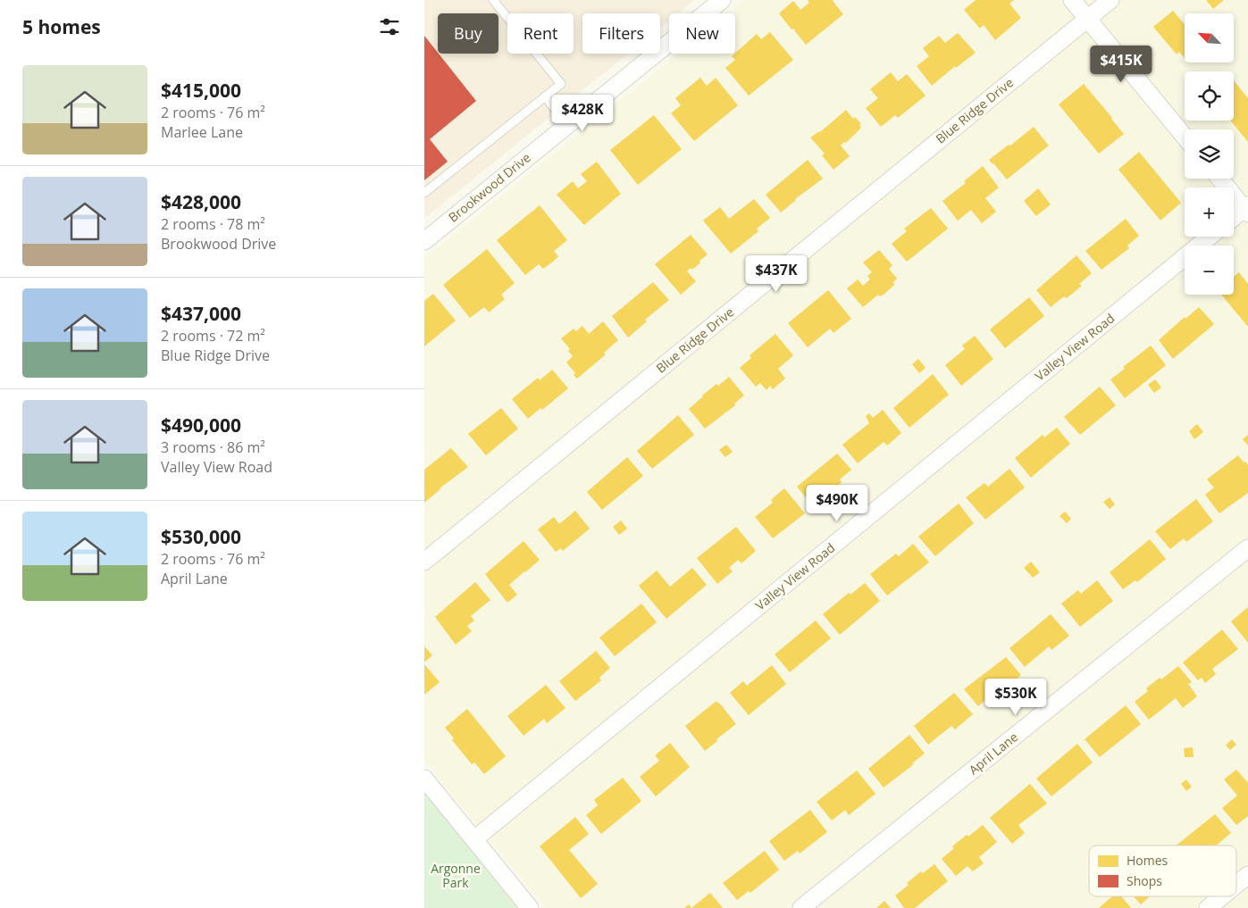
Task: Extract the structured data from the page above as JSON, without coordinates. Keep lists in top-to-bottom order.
{
  "streets": {
    "street": [
      "Blue Ridge Drive",
      "Brookwood Drive",
      "Valley View Road",
      "April Lane"
    ]
  },
  "parks": ["Argonne Park"],
  "legend": ["Homes", "Shops"],
  "north": "top left",
  "page": {
    "heading": "5 homes",
    "map_buttons": ["+", "−"],
    "chip": [
      "Buy",
      "Rent",
      "Filters",
      "New"
    ],
    "price": [
      "$415K",
      "$428K",
      "$437K",
      "$490K",
      "$530K"
    ],
    "list": [
      {
        "name": "$415,000",
        "note": "2 rooms · 76 m² · Marlee Lane"
      },
      {
        "name": "$428,000",
        "note": "2 rooms · 78 m² · Brookwood Drive"
      },
      {
        "name": "$437,000",
        "note": "2 rooms · 72 m² · Blue Ridge Drive"
      },
      {
        "name": "$490,000",
        "note": "3 rooms · 86 m² · Valley View Road"
      },
      {
        "name": "$530,000",
        "note": "2 rooms · 76 m² · April Lane"
      }
    ]
  }
}
